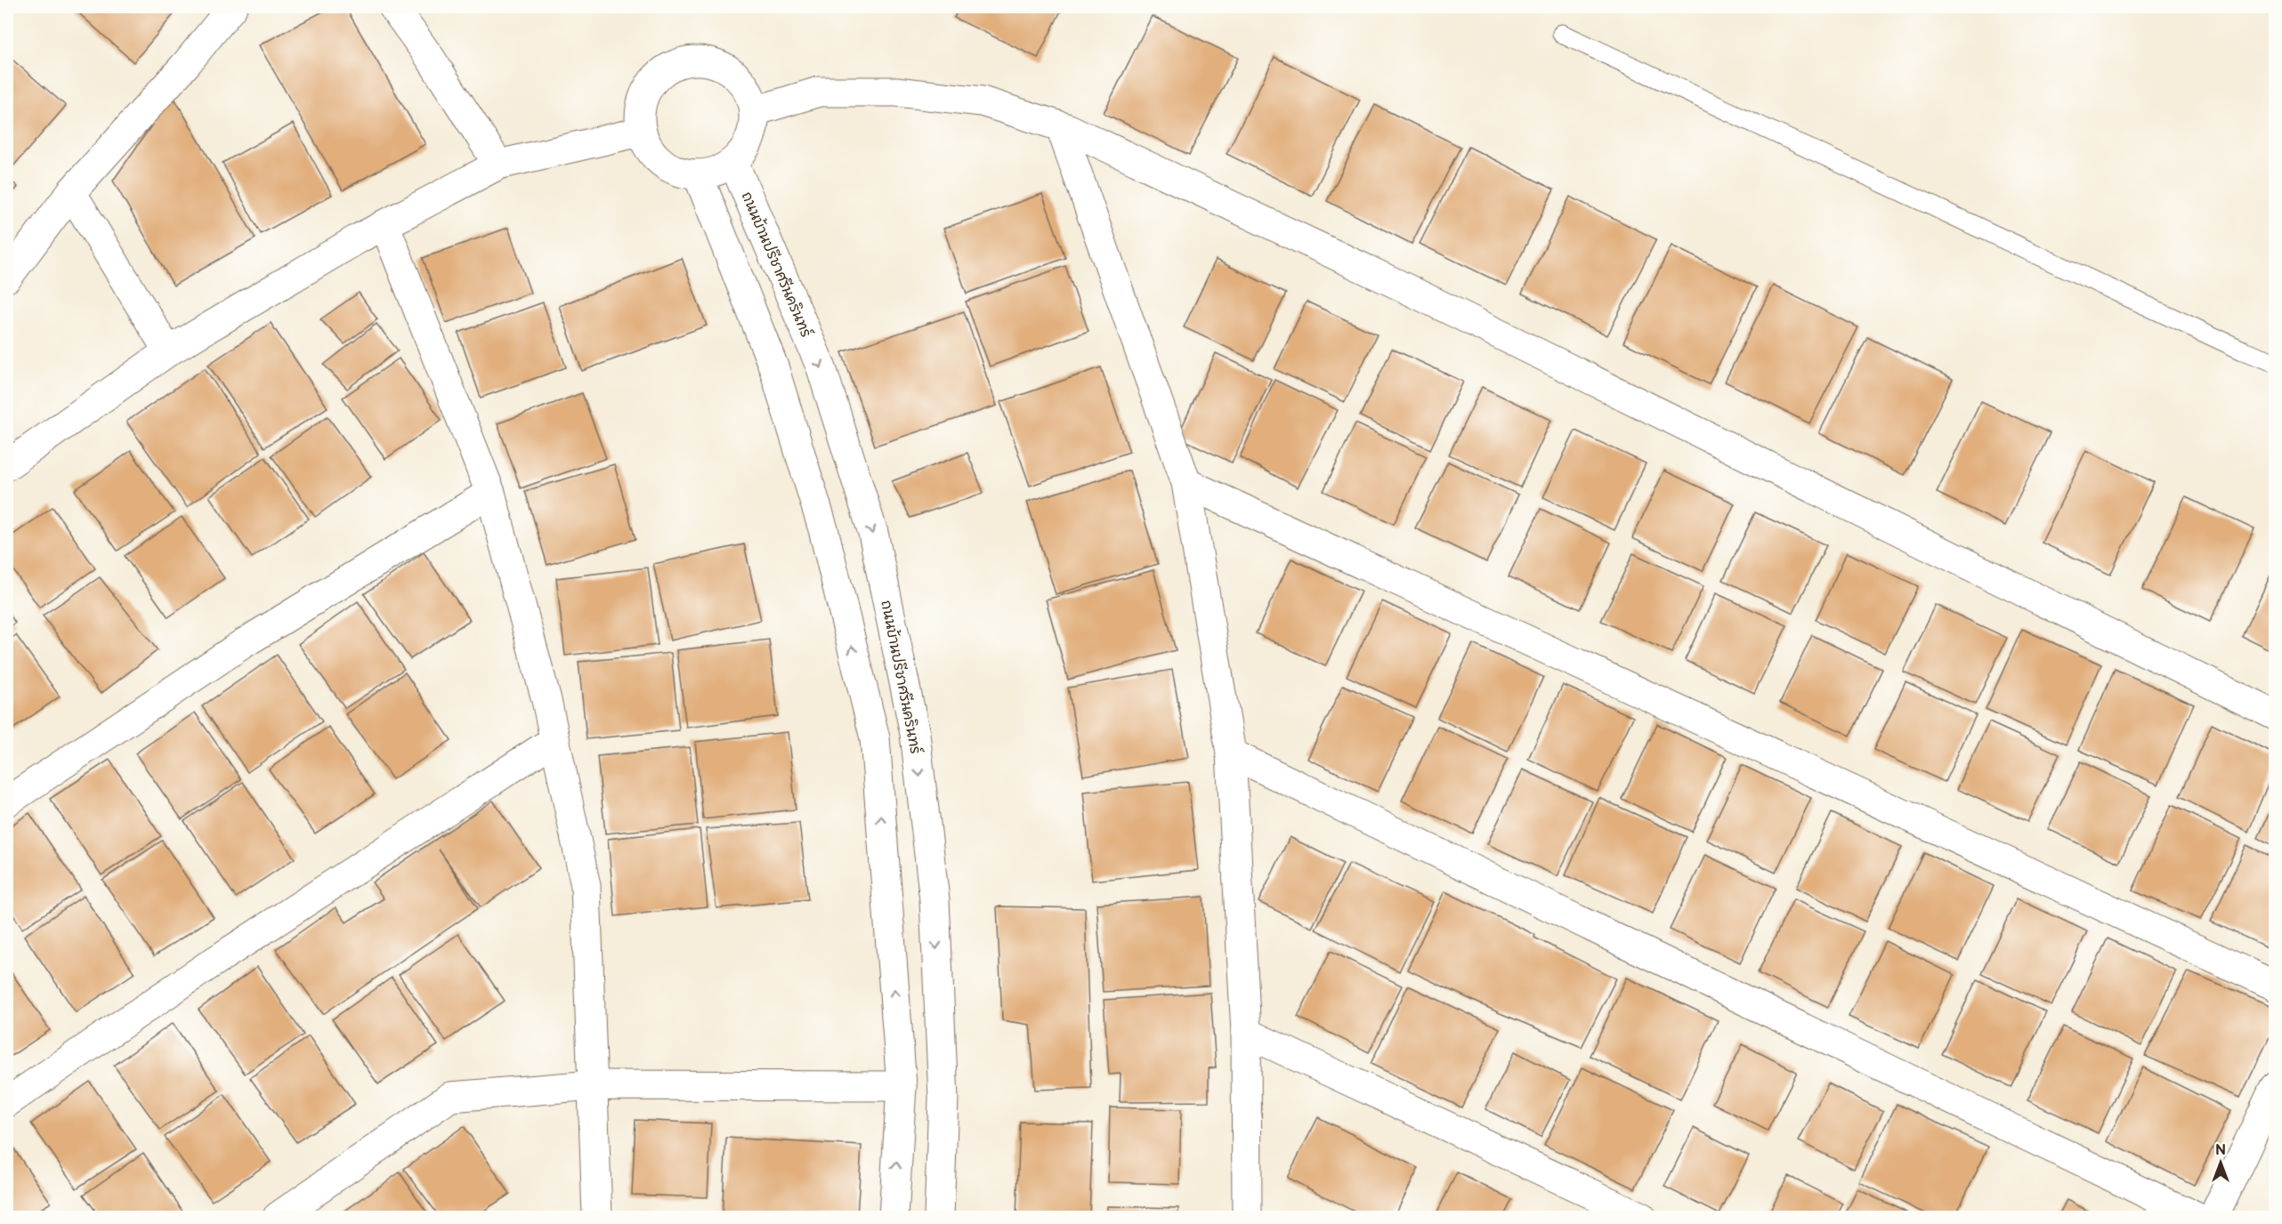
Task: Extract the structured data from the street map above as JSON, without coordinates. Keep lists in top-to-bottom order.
{
  "streets": {
    "street": ["ถนนบ้านปรีชาศรีนครินทร์"]
  },
  "north": "top"
}
